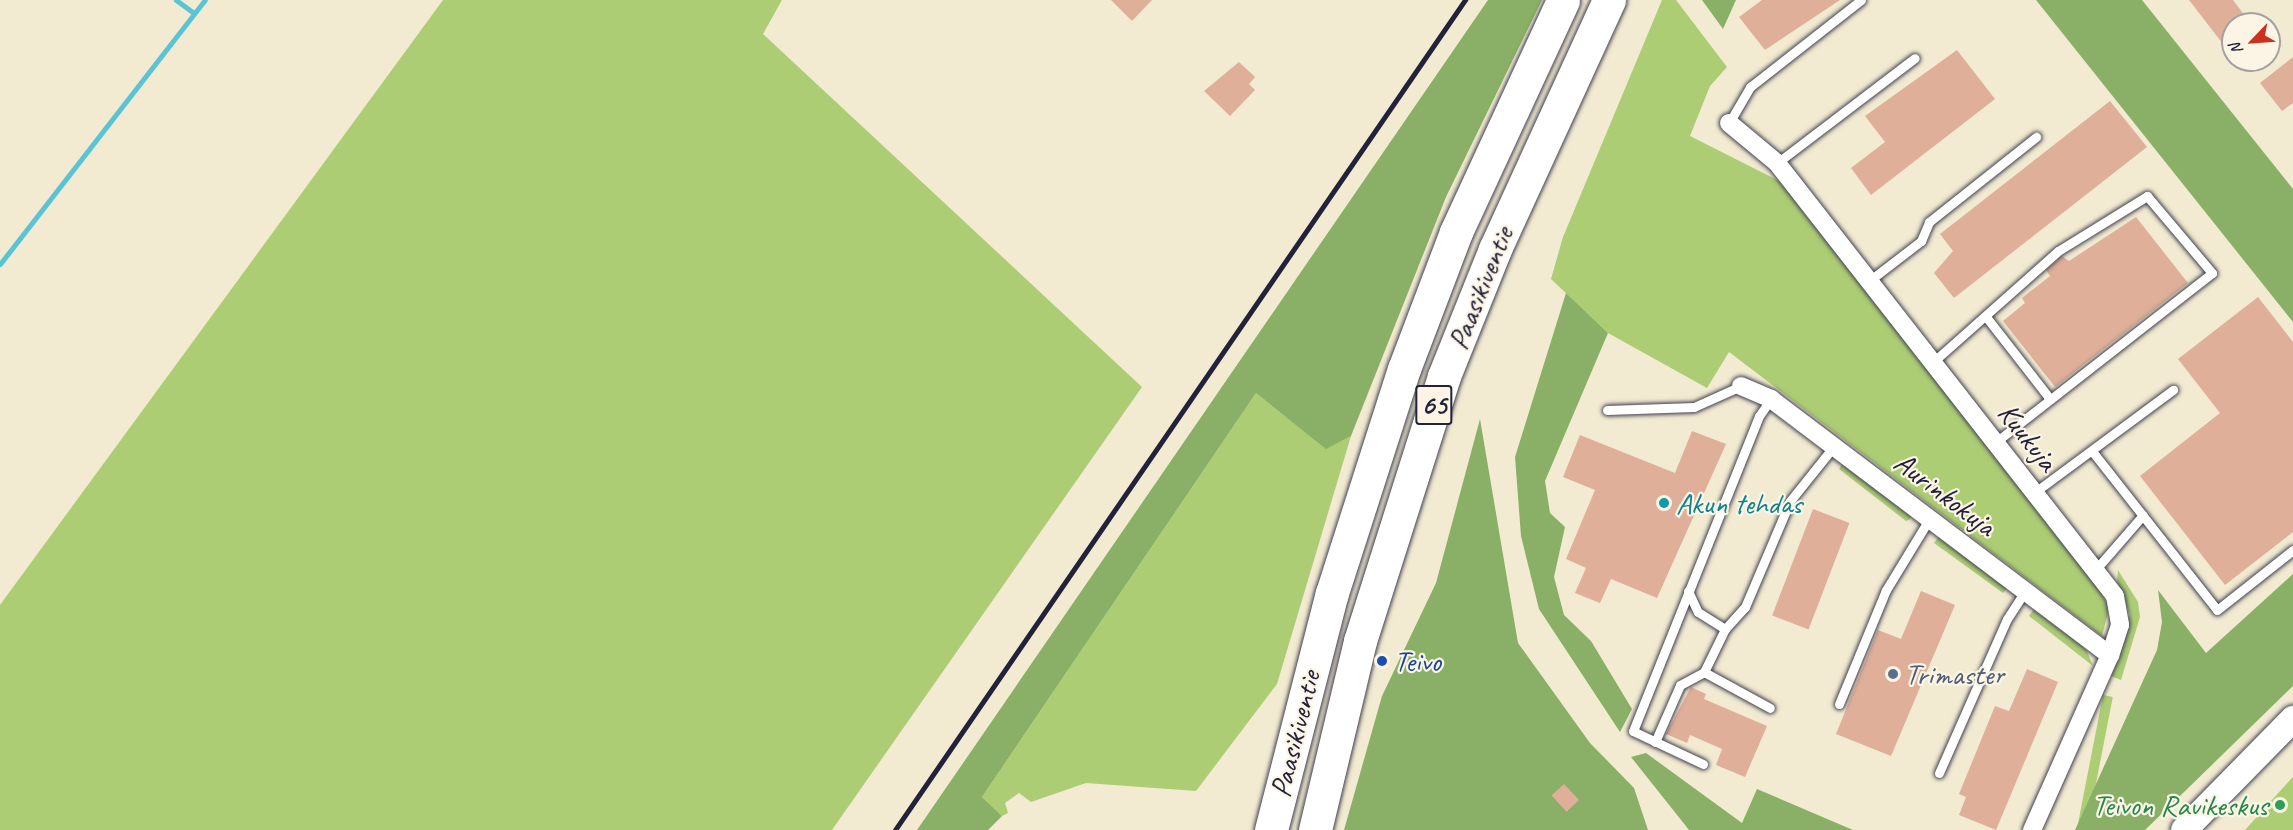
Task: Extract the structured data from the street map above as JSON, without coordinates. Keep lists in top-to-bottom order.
{
  "streets": {
    "highway": ["Paasikiventie", "65"],
    "street": ["Kuukuja", "Aurinkokuja"]
  },
  "crossings": [
    ["Kuukuja", "Aurinkokuja"]
  ],
  "places": [
    "Akun tehdas",
    "Teivo",
    "Trimaster",
    "Teivon Ravikeskus"
  ],
  "north": "bottom left"
}
